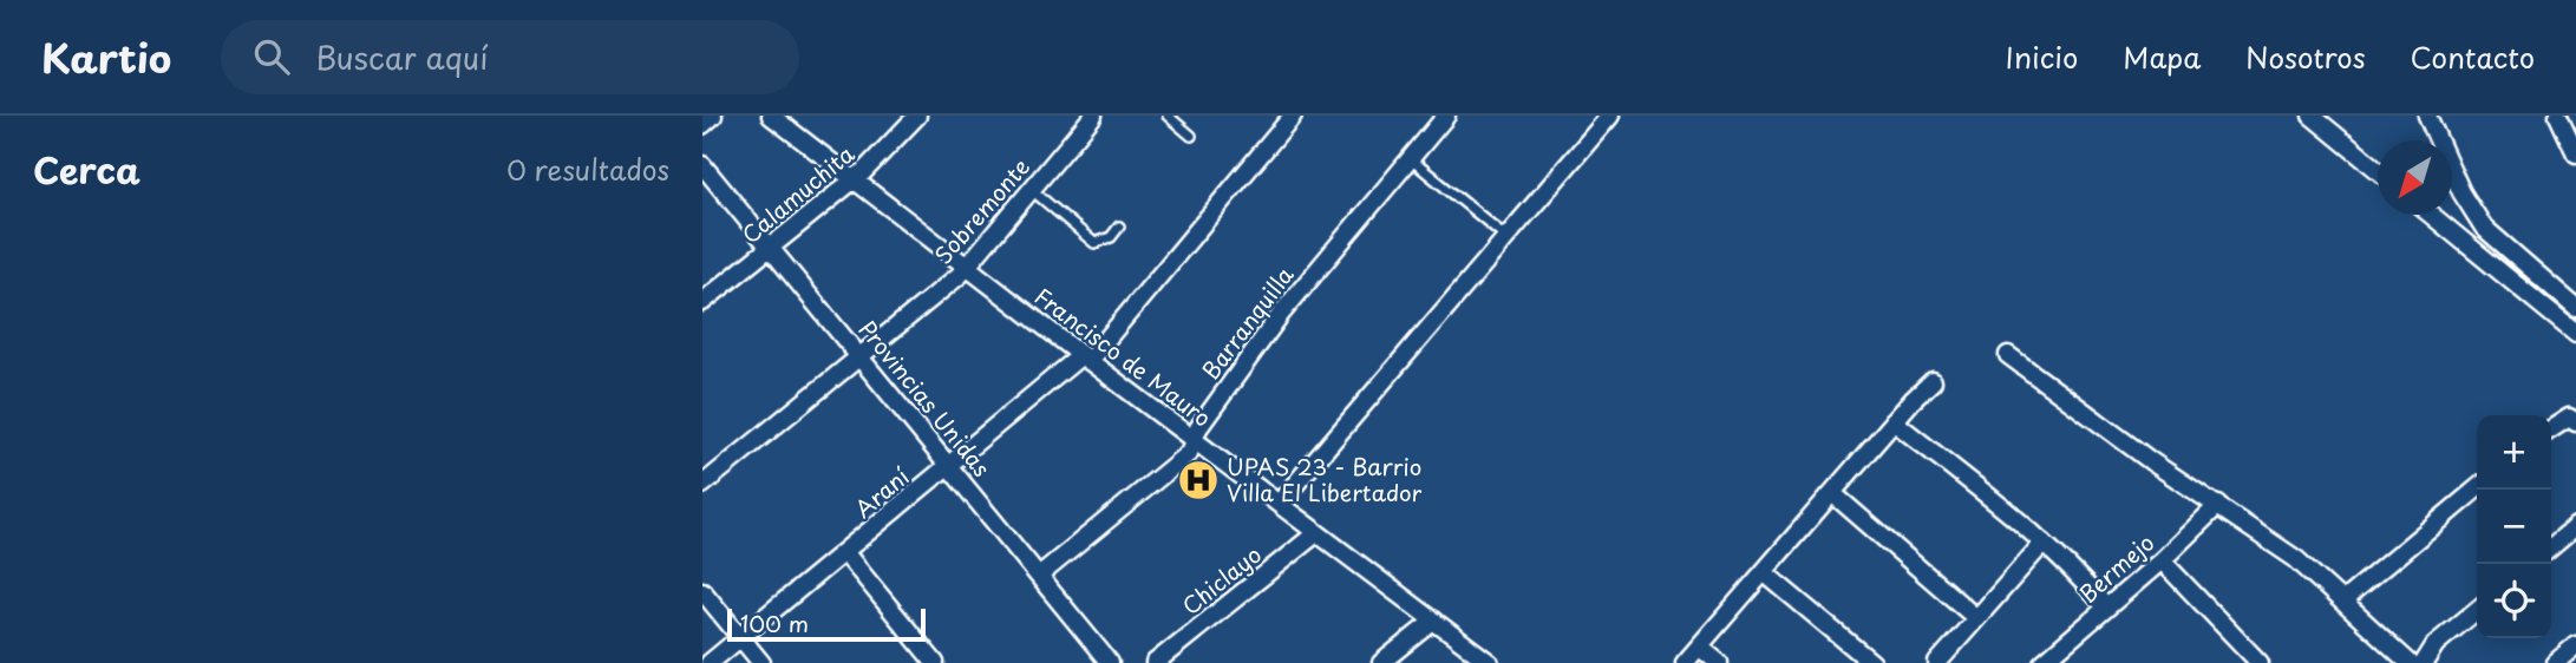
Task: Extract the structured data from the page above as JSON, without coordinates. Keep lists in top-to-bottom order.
{
  "streets": {
    "street": [
      "Calamuchita",
      "Sobremonte",
      "Barranquilla",
      "Francisco de Mauro",
      "Provincias Unidas",
      "Araní",
      "Bermejo",
      "Chiclayo"
    ]
  },
  "crossings": [
    ["Calamuchita", "Francisco de Mauro"],
    ["Calamuchita", "Provincias Unidas"],
    ["Sobremonte", "Francisco de Mauro"],
    ["Sobremonte", "Provincias Unidas"],
    ["Barranquilla", "Francisco de Mauro"],
    ["Barranquilla", "Provincias Unidas"],
    ["Francisco de Mauro", "Araní"],
    ["Francisco de Mauro", "Chiclayo"],
    ["Provincias Unidas", "Araní"]
  ],
  "places": {
    "hospital": ["UPAS 23 - Barrio Villa El Libertador"]
  },
  "scale_bar": "100 m",
  "north": "bottom left",
  "page": {
    "header": "Kartio",
    "search": "Buscar aquí",
    "nav": [
      "Inicio",
      "Mapa",
      "Nosotros",
      "Contacto"
    ],
    "heading": ["Cerca", "0 resultados"],
    "map_buttons": ["+", "−"],
    "scale": "100 m"
  }
}
